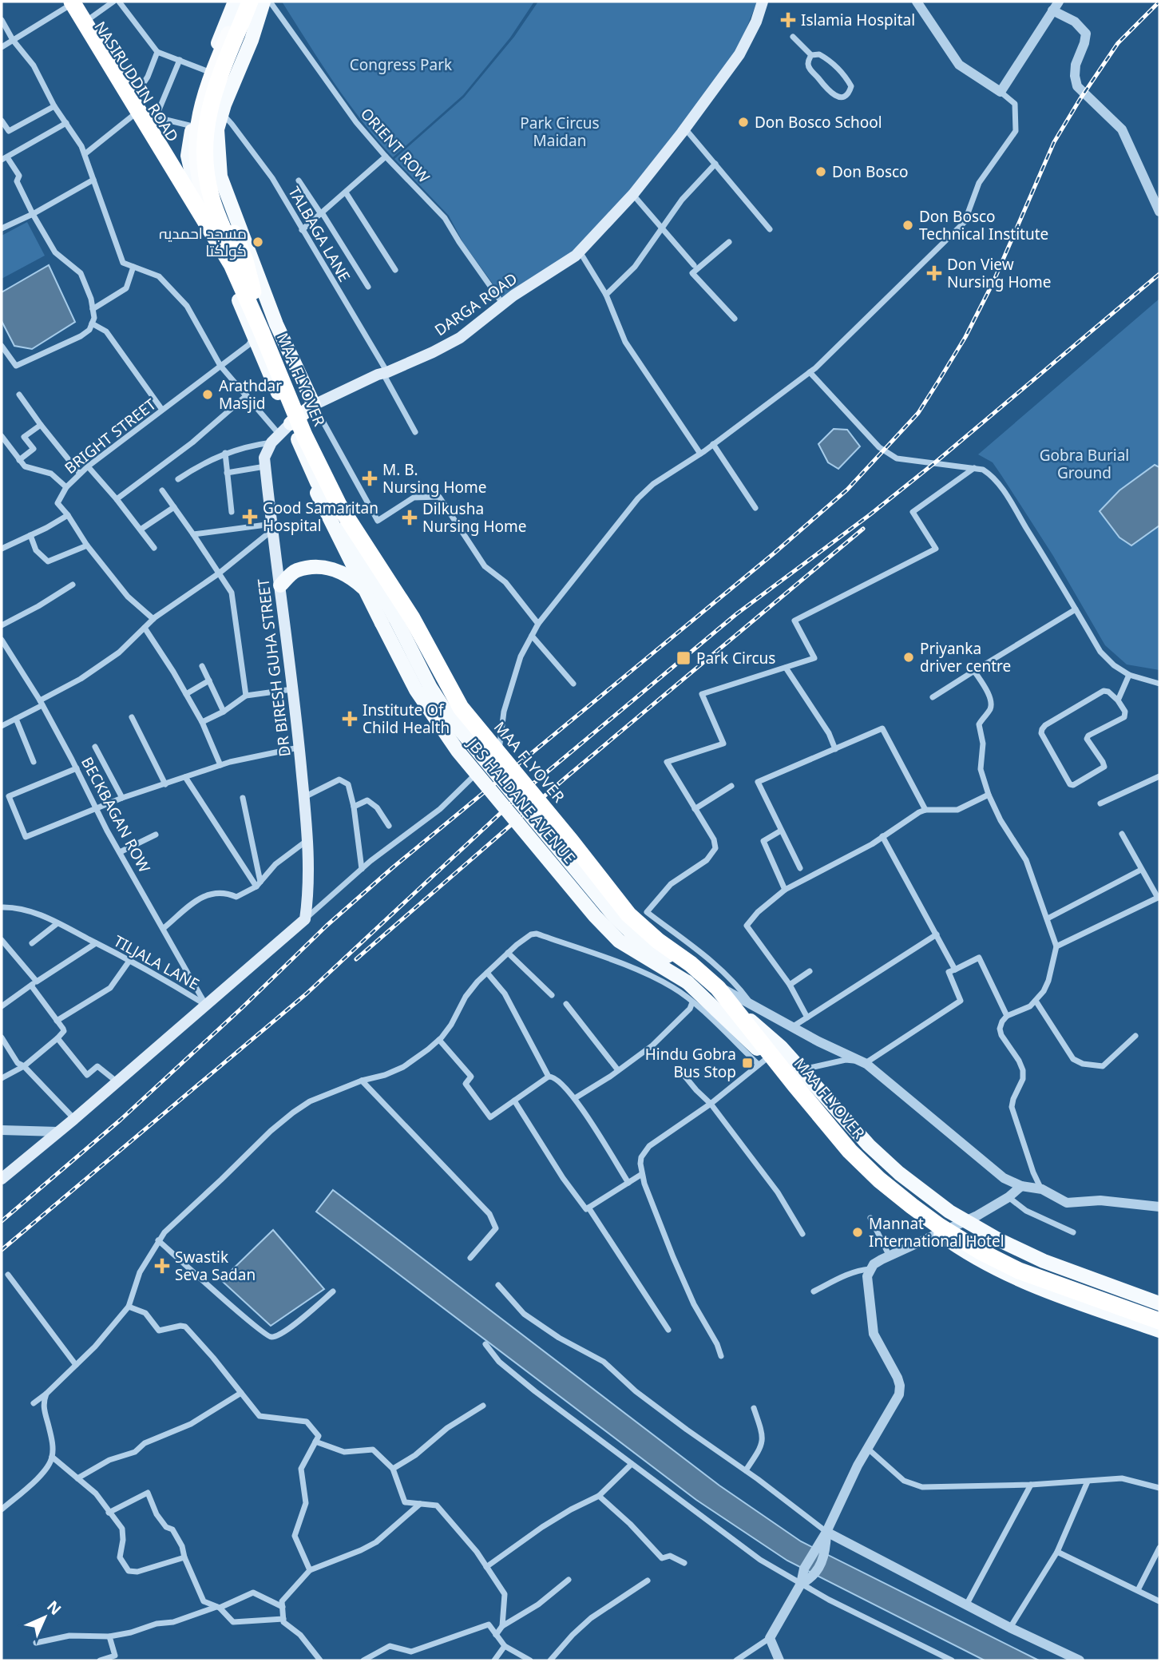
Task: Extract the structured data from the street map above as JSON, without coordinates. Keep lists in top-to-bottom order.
{
  "streets": {
    "highway": ["MAA FLYOVER"],
    "main road": ["NASIRUDDIN ROAD", "DARGA ROAD", "DR BIRESH GUHA STREET"],
    "street": [
      "ORIENT ROW",
      "TALBAGA LANE",
      "BRIGHT STREET",
      "BECKBAGAN ROW",
      "TILJALA LANE"
    ]
  },
  "crossings": [
    ["ORIENT ROW", "DARGA ROAD"],
    ["TALBAGA LANE", "DARGA ROAD"],
    ["TALBAGA LANE", "MAA FLYOVER"],
    ["DARGA ROAD", "MAA FLYOVER"],
    ["BECKBAGAN ROW", "TILJALA LANE"]
  ],
  "parks": ["Congress Park", "Park Circus Maidan", "Gobra Burial Ground"],
  "places": {
    "health": [
      "Islamia Hospital",
      "Don View Nursing Home",
      "M. B. Nursing Home",
      "Good Samaritan Hospital",
      "Dilkusha Nursing Home",
      "Institute Of Child Health",
      "Swastik Seva Sadan"
    ],
    "other": [
      "Don Bosco School",
      "Don Bosco",
      "Don Bosco Technical Institute",
      "مسجد احمدیہ کولکتا",
      "Arathdar Masjid",
      "Priyanka driver centre",
      "Mannat International Hotel"
    ],
    "transit": ["Park Circus", "Hindu Gobra Bus Stop"]
  },
  "north": "top right"
}
